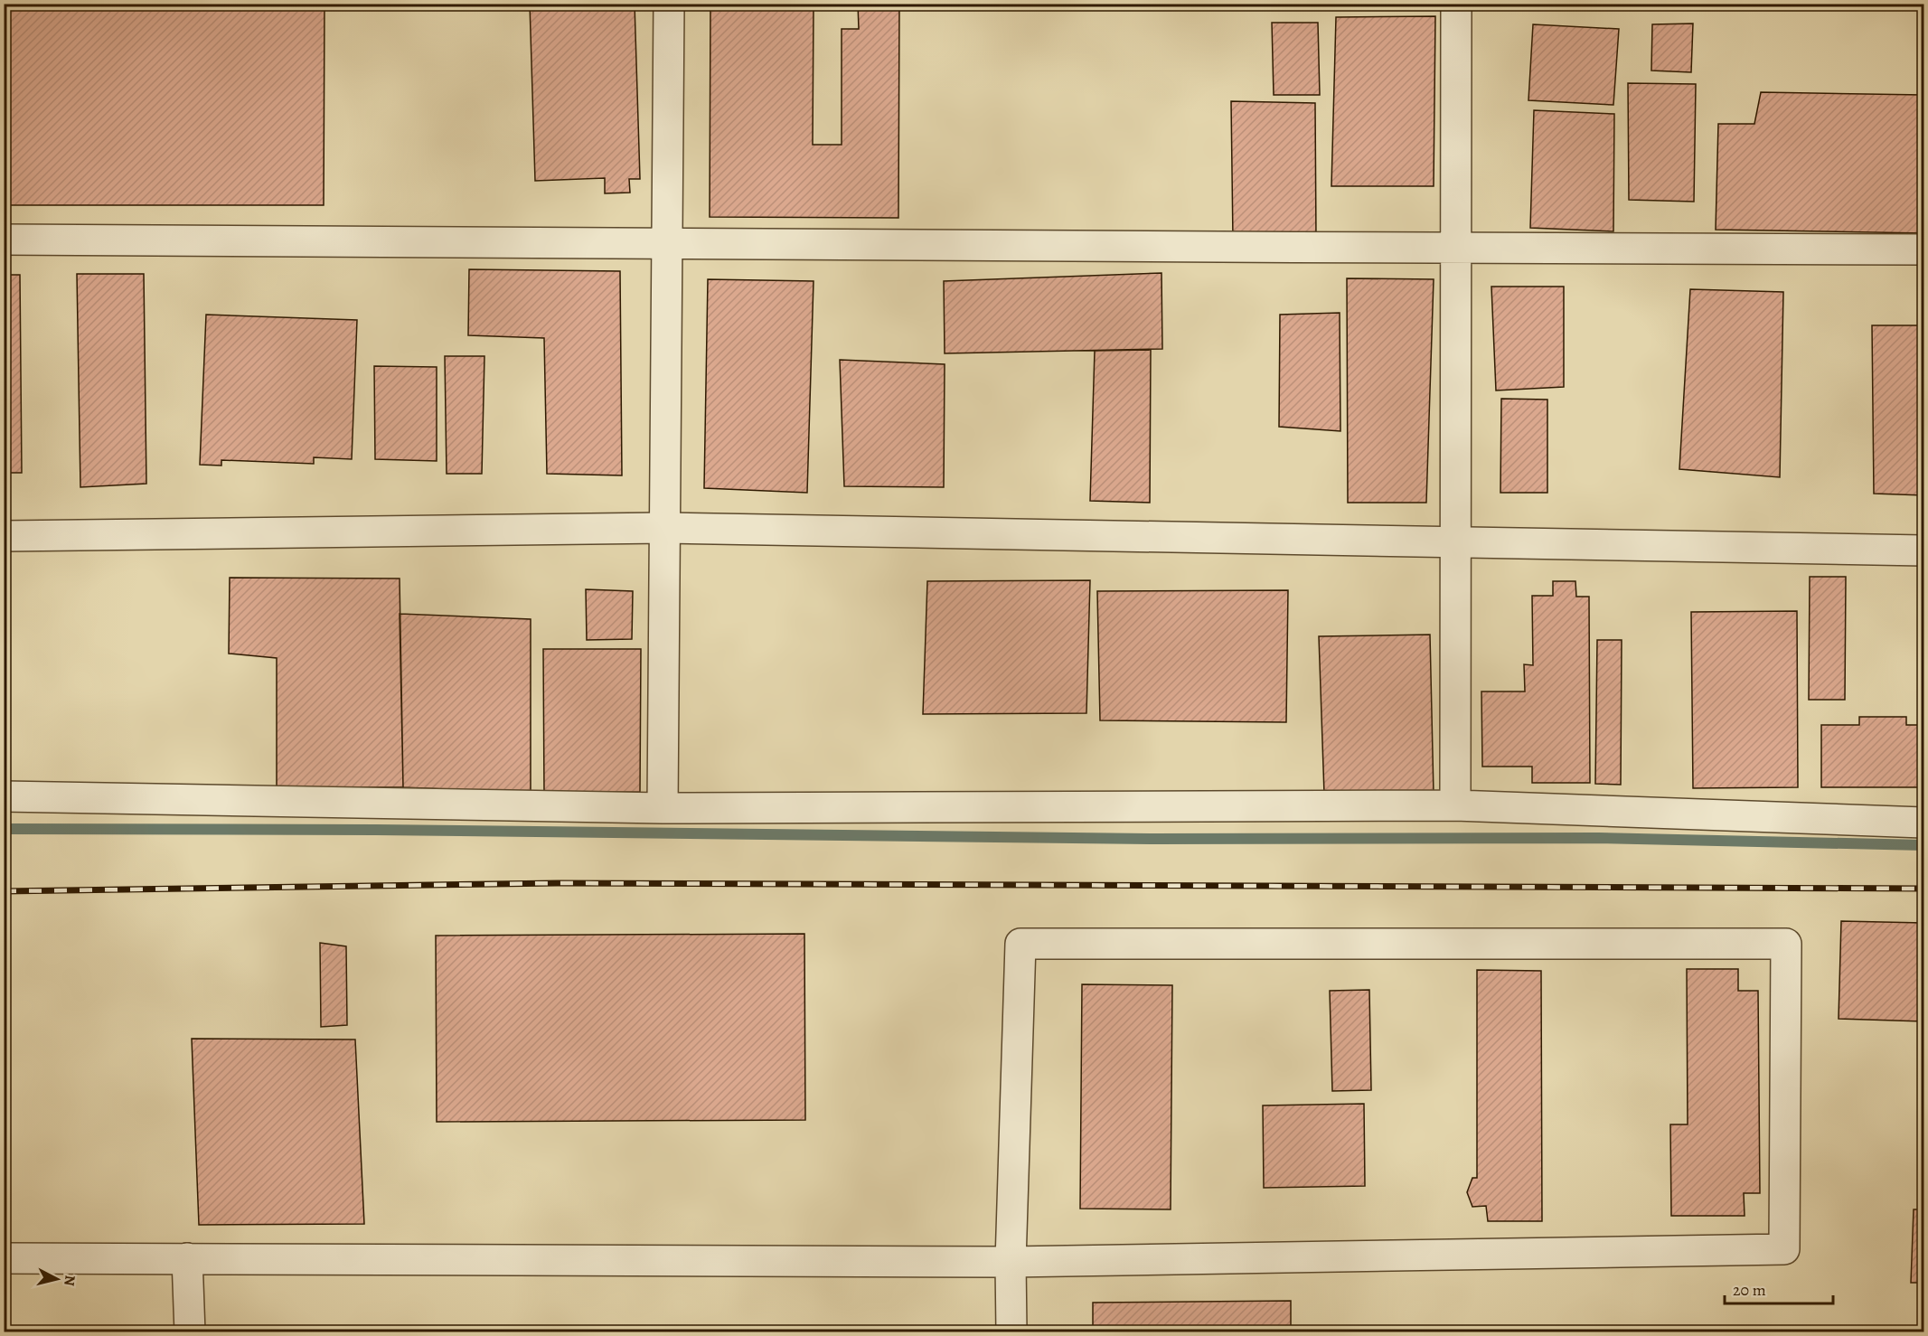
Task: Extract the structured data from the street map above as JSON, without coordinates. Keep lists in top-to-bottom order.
{
  "scale_bar": "20 m",
  "north": "right"
}
